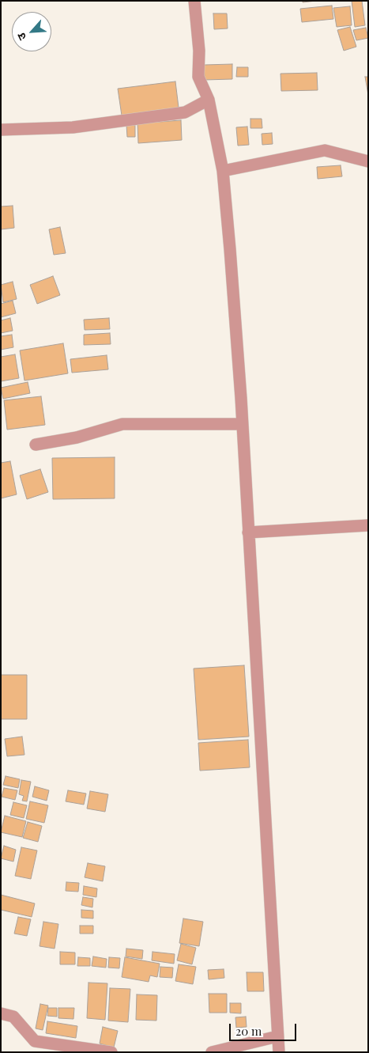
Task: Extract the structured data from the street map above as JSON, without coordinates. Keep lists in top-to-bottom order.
{
  "scale_bar": "20 m",
  "north": "bottom left"
}
